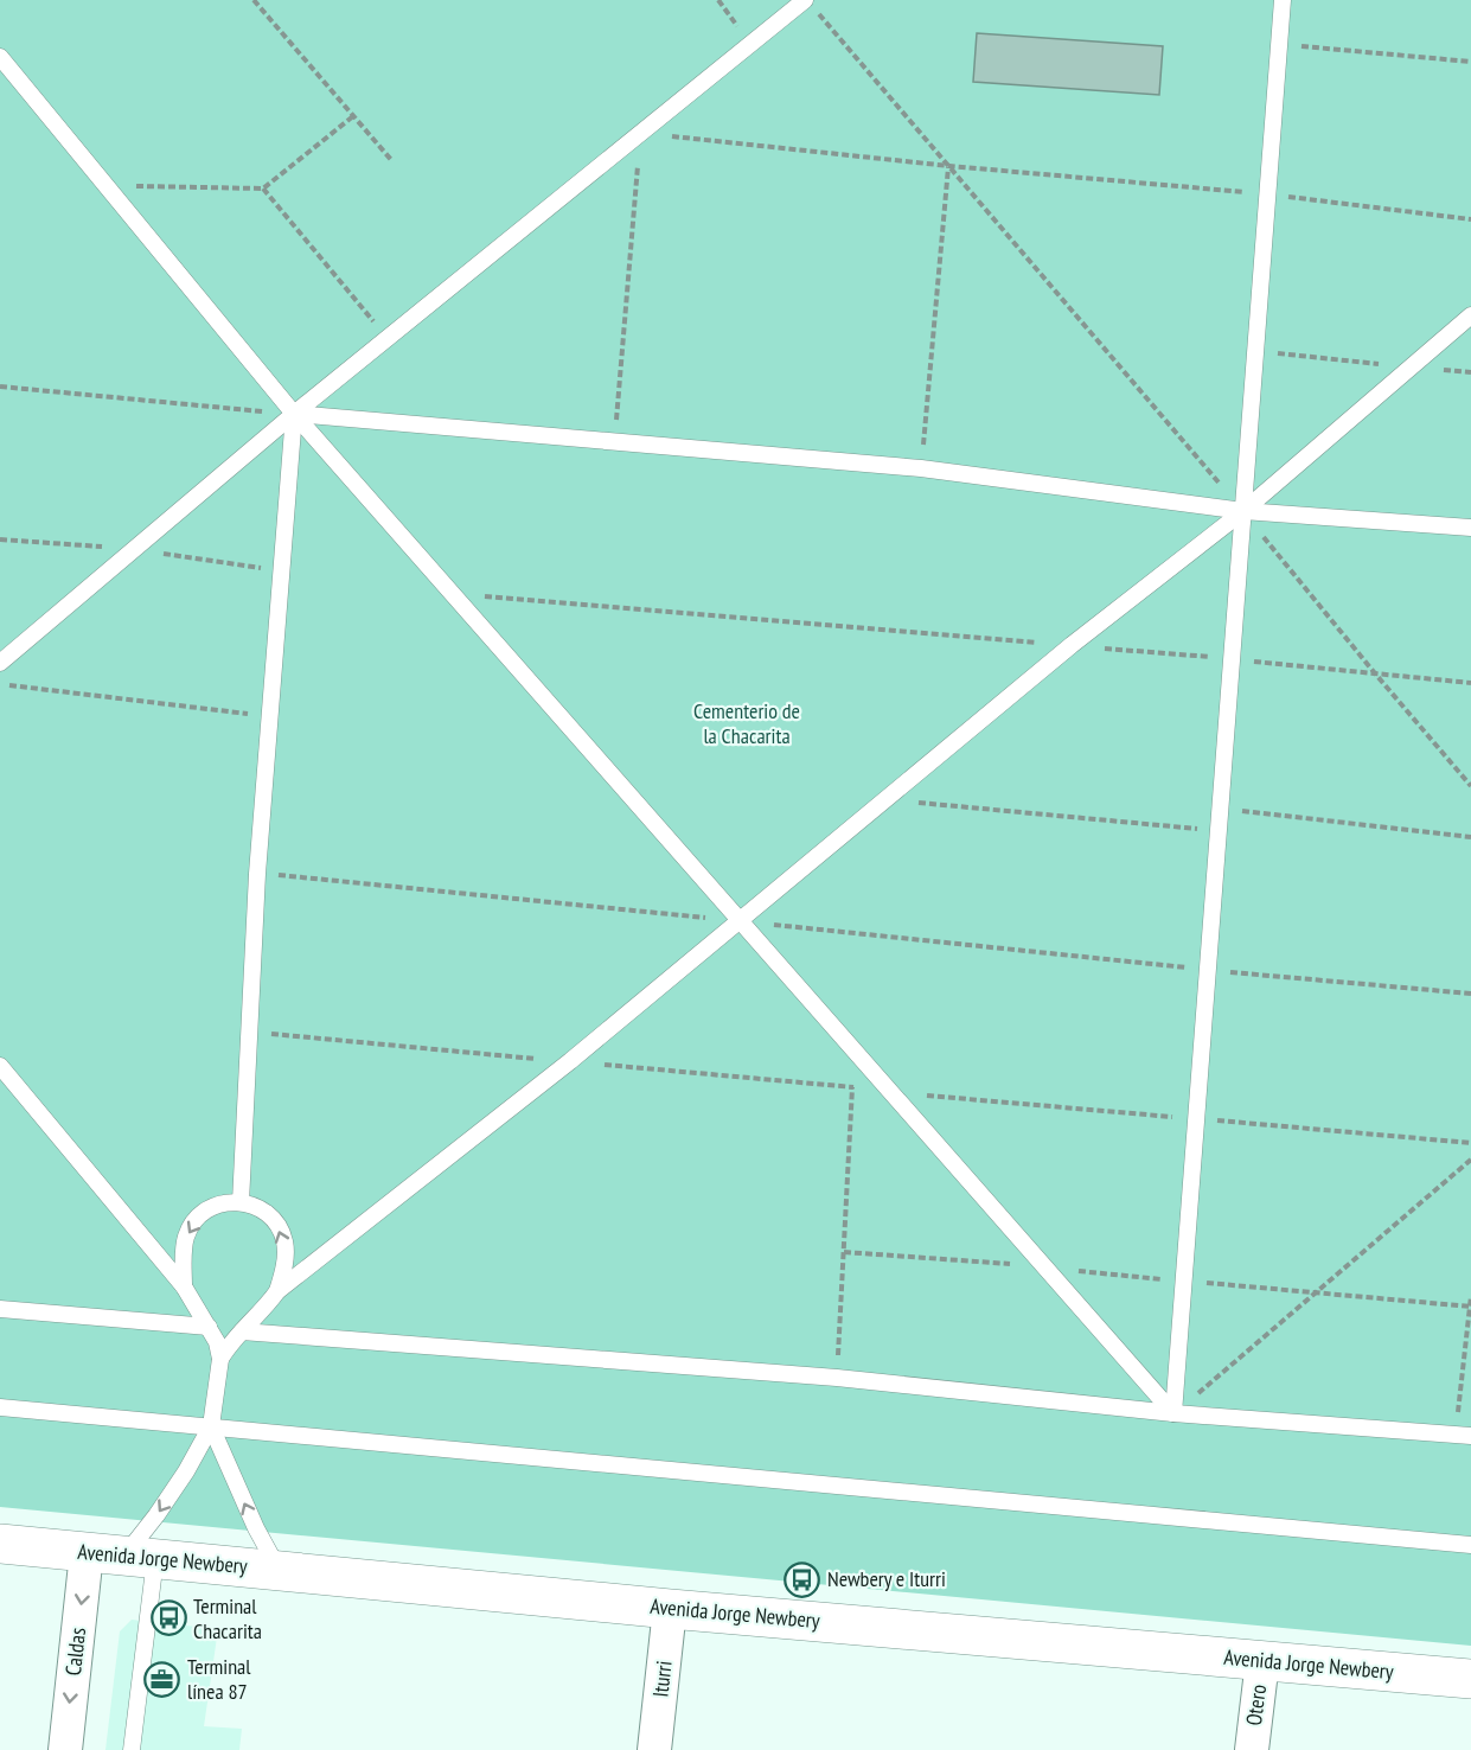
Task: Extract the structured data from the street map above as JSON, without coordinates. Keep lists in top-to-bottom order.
{
  "streets": {
    "main road": ["Avenida Jorge Newbery"],
    "street": ["Caldas", "Iturri", "Otero"]
  },
  "crossings": [
    ["Avenida Jorge Newbery", "Caldas"],
    ["Avenida Jorge Newbery", "Iturri"],
    ["Avenida Jorge Newbery", "Otero"]
  ],
  "one_way": ["Caldas"],
  "parks": ["Cementerio de la Chacarita"],
  "places": {
    "bus stop": ["Newbery e Iturri", "Terminal Chacarita"],
    "office": ["Terminal línea 87"]
  }
}
